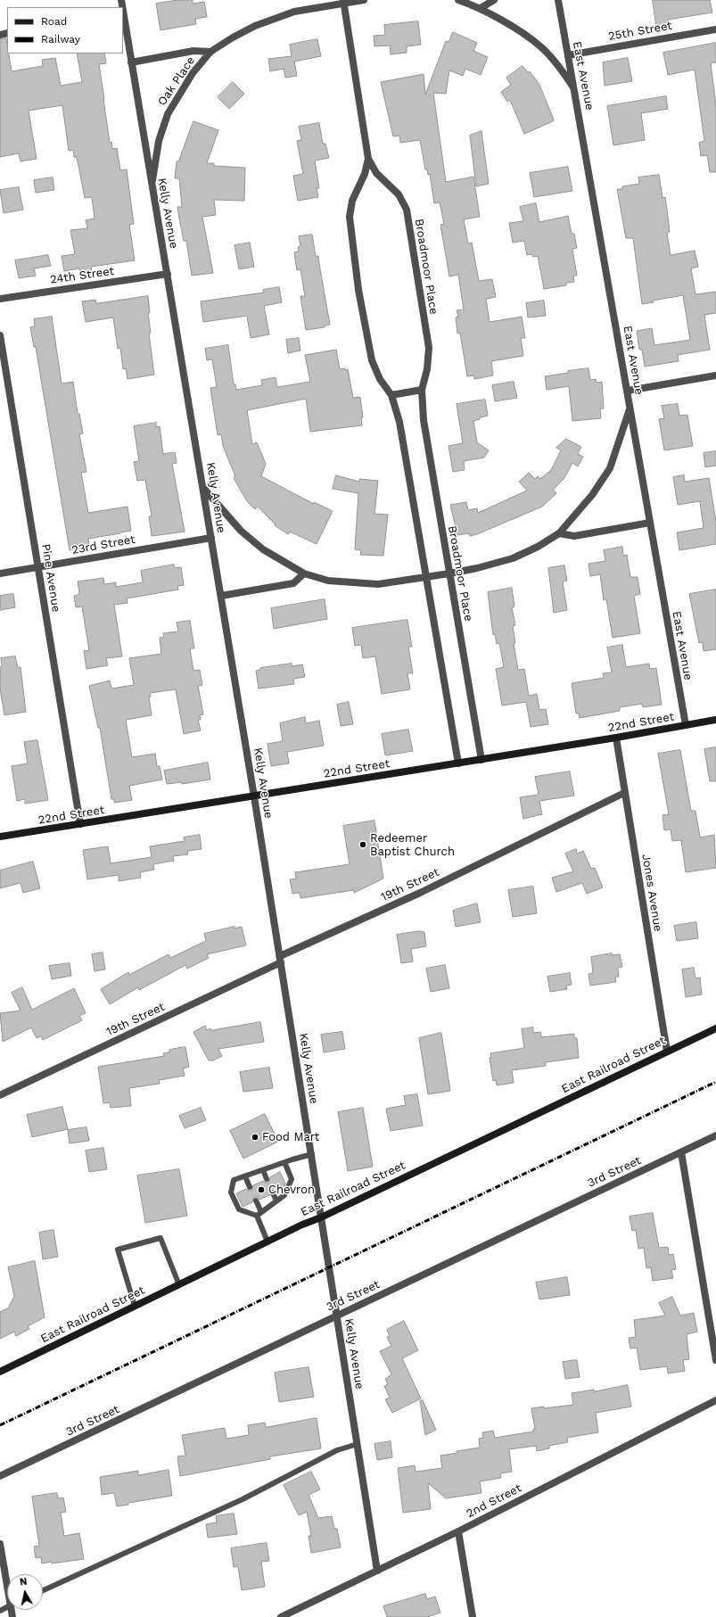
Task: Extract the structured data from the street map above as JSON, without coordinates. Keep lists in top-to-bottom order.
{
  "streets": {
    "street": [
      "25th Street",
      "East Avenue",
      "Oak Place",
      "Kelly Avenue",
      "Broadmoor Place",
      "24th Street",
      "23rd Street",
      "Pine Avenue",
      "22nd Street",
      "19th Street",
      "Jones Avenue",
      "East Railroad Street",
      "3rd Street",
      "2nd Street"
    ]
  },
  "crossings": [
    ["25th Street", "East Avenue"],
    ["East Avenue", "22nd Street"],
    ["Oak Place", "Kelly Avenue"],
    ["Oak Place", "Broadmoor Place"],
    ["Kelly Avenue", "24th Street"],
    ["Kelly Avenue", "23rd Street"],
    ["Kelly Avenue", "22nd Street"],
    ["Kelly Avenue", "19th Street"],
    ["Kelly Avenue", "East Railroad Street"],
    ["Kelly Avenue", "3rd Street"],
    ["Kelly Avenue", "2nd Street"],
    ["Broadmoor Place", "22nd Street"],
    ["23rd Street", "Pine Avenue"],
    ["Pine Avenue", "22nd Street"],
    ["22nd Street", "Jones Avenue"],
    ["19th Street", "Jones Avenue"],
    ["Jones Avenue", "East Railroad Street"]
  ],
  "places": ["Redeemer Baptist Church", "Food Mart", "Chevron"],
  "legend": ["Road", "Railway"],
  "north": "top"
}
